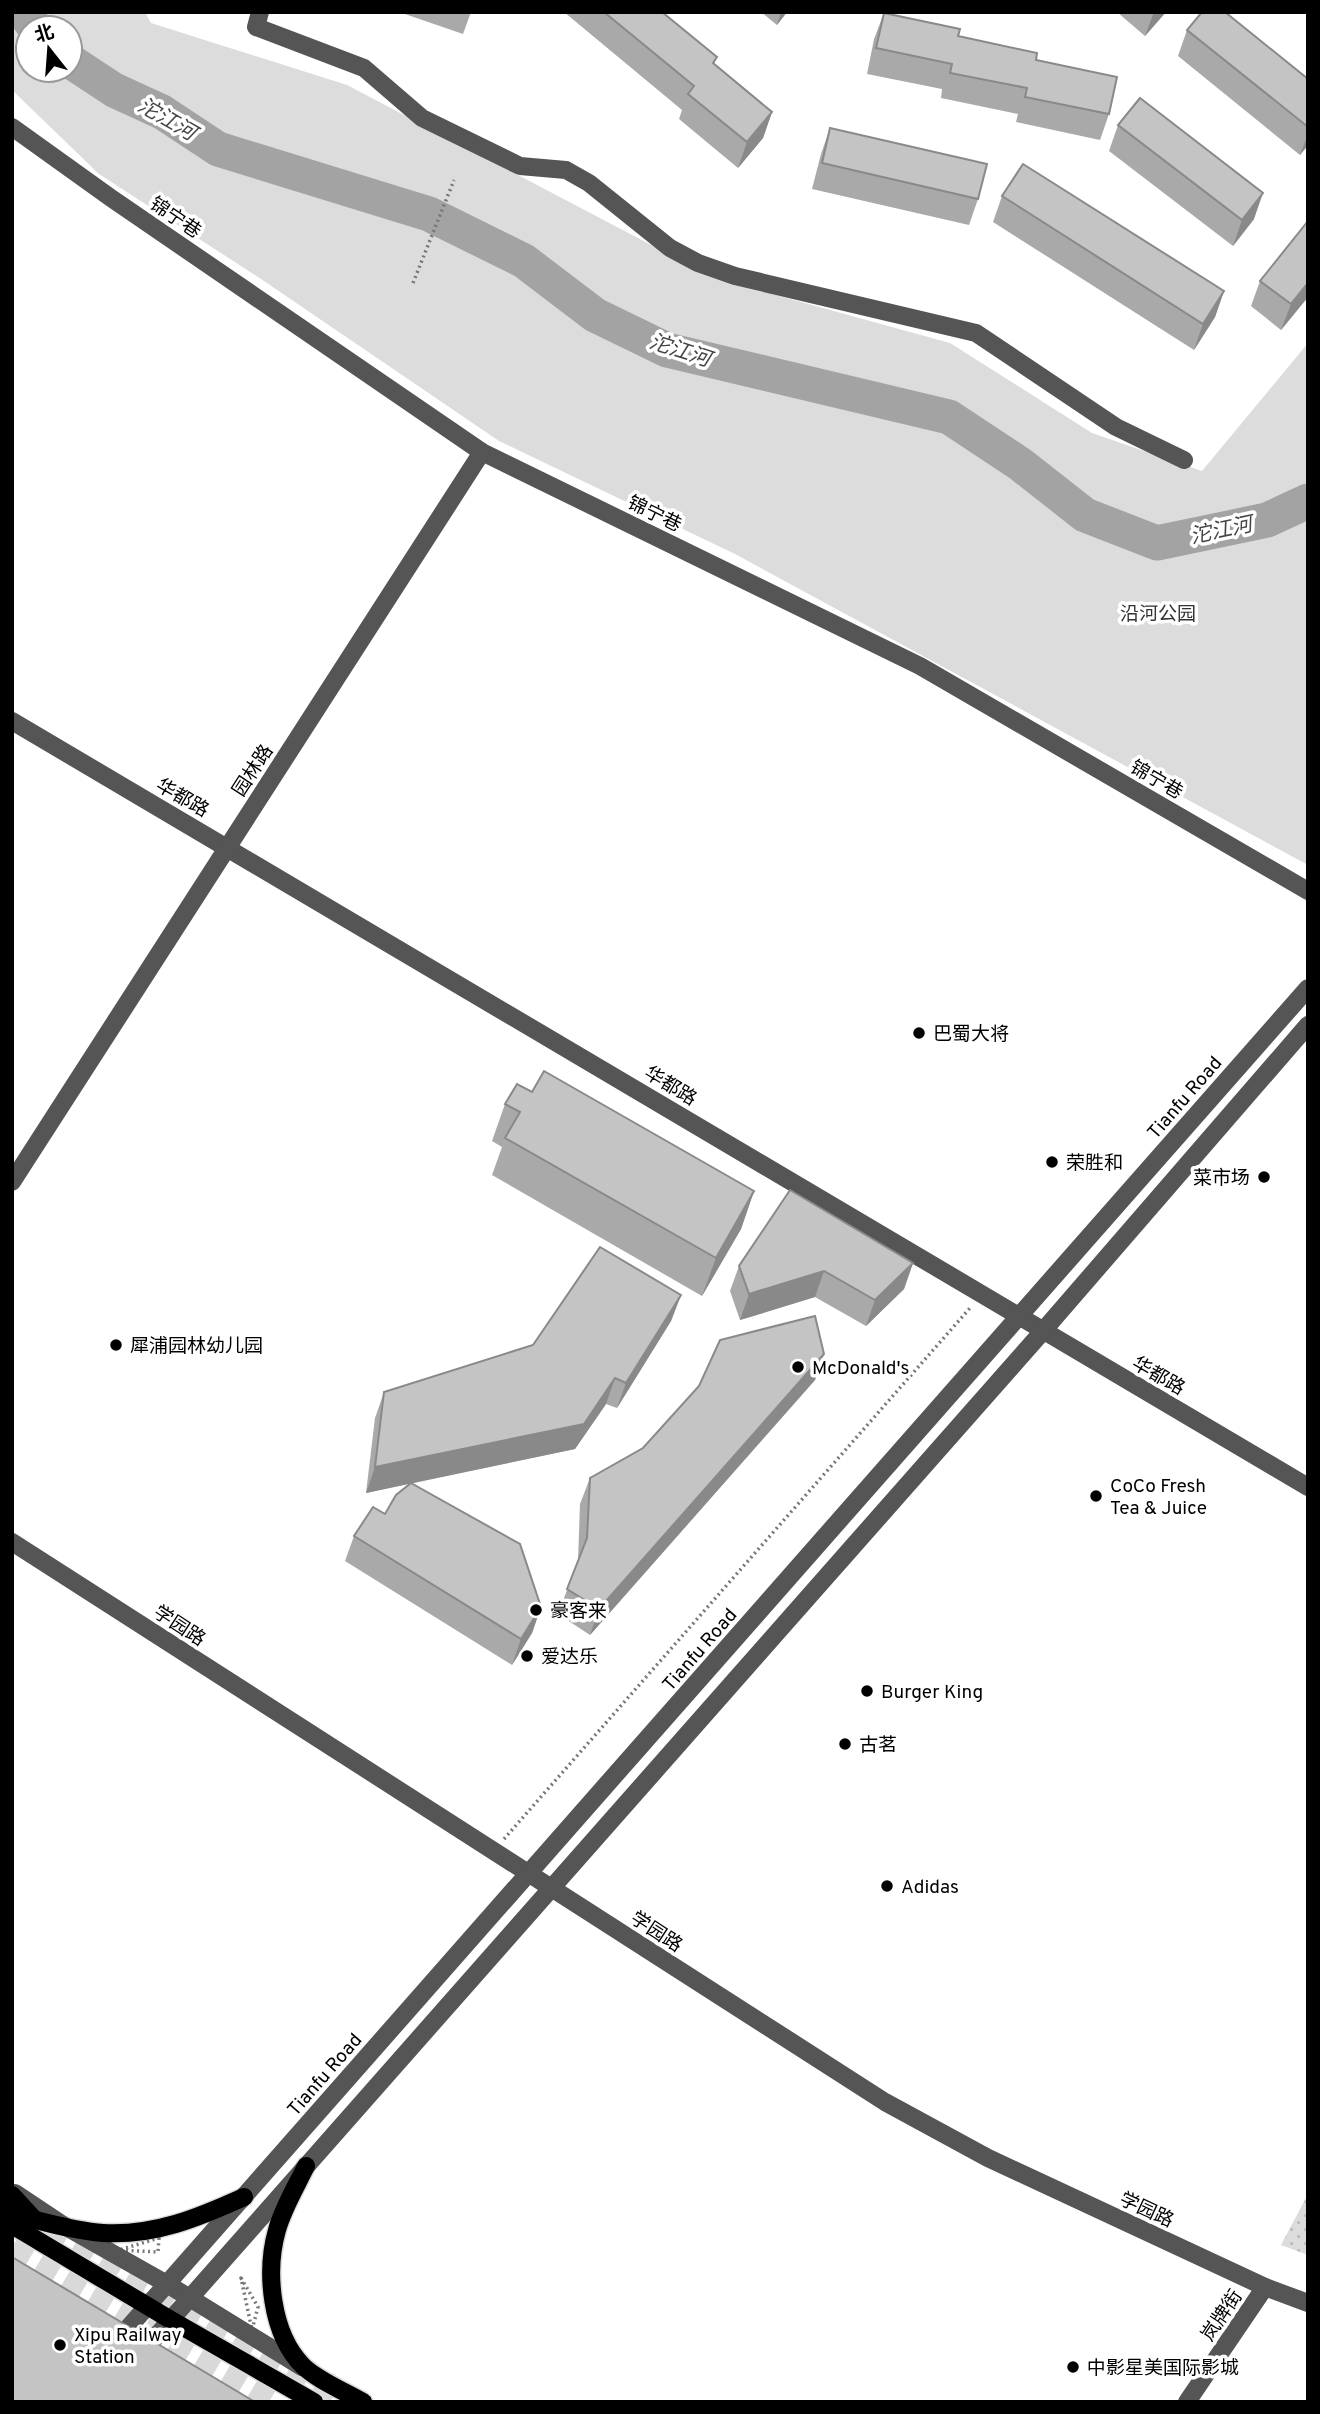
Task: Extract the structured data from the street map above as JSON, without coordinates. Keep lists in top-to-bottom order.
{
  "streets": {
    "street": [
      "锦宁巷",
      "园林路",
      "华都路",
      "Tianfu Road",
      "学园路",
      "岚牌街"
    ]
  },
  "crossings": [
    ["锦宁巷", "园林路"],
    ["园林路", "华都路"],
    ["华都路", "Tianfu Road"],
    ["Tianfu Road", "学园路"],
    ["学园路", "岚牌街"]
  ],
  "water": ["沱江河"],
  "parks": ["沿河公园"],
  "places": [
    "巴蜀大将",
    "荣胜和",
    "菜市场",
    "犀浦园林幼儿园",
    "McDonald's",
    "CoCo Fresh Tea & Juice",
    "豪客来",
    "爱达乐",
    "Burger King",
    "古茗",
    "Adidas",
    "Xipu Railway Station",
    "中影星美国际影城"
  ],
  "north": "top"
}
